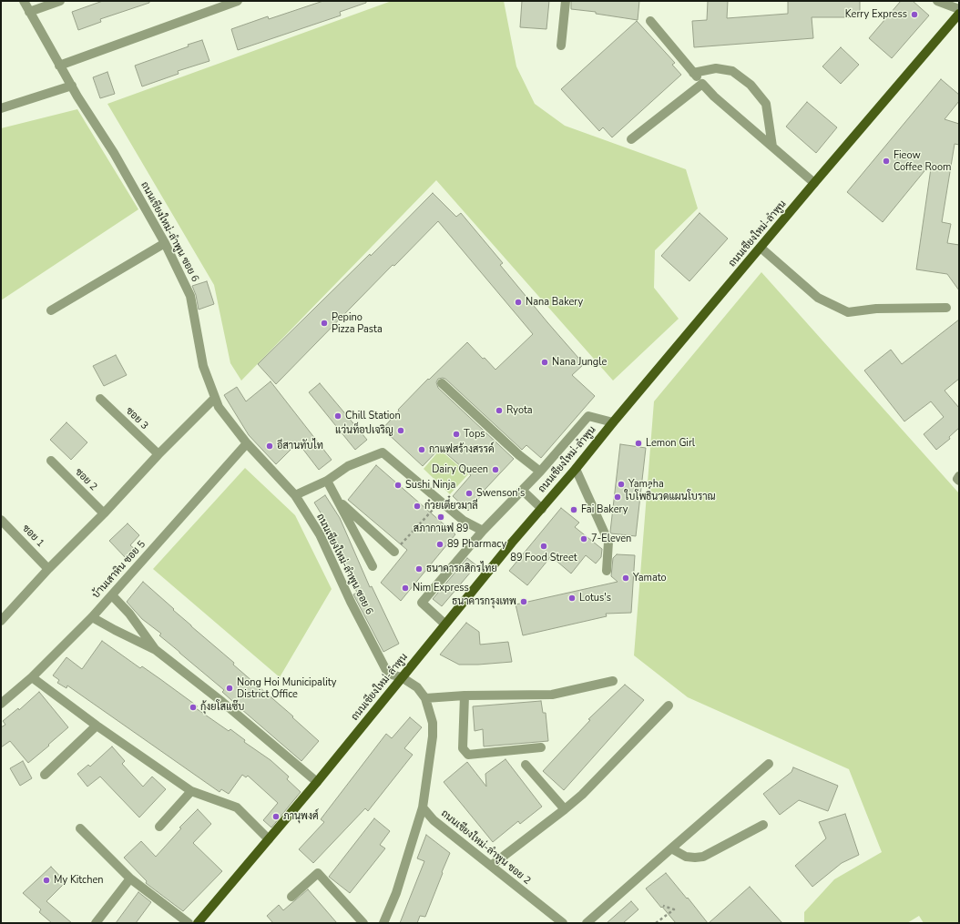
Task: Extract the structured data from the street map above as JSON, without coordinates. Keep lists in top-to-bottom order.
{
  "streets": {
    "main road": ["ถนนเชียงใหม่-ลำพูน"],
    "street": [
      "ถนนเชียงใหม่-ลำพูน ซอย 6",
      "ซอย 3",
      "ซอย 2",
      "ซอย 1",
      "บ้านเสาหิน ซอย 5",
      "ถนนเชียงใหม่-ลำพูน ซอย 2"
    ]
  },
  "crossings": [
    ["ถนนเชียงใหม่-ลำพูน ซอย 6", "ถนนเชียงใหม่-ลำพูน"],
    ["ถนนเชียงใหม่-ลำพูน ซอย 6", "บ้านเสาหิน ซอย 5"]
  ],
  "places": [
    "Kerry Express",
    "Fieow Coffee Room",
    "Nana Bakery",
    "Pepino Pizza Pasta",
    "Nana Jungle",
    "Ryota",
    "Chill Station",
    "แว่นท็อปเจริญ",
    "Tops",
    "Lemon Girl",
    "อีสานทับไท",
    "กาแฟสร้างสรรค์",
    "Dairy Queen",
    "Yamaha",
    "Sushi Ninja",
    "Swenson's",
    "ใบโพธิ์นวดแผนโบราณ",
    "ก๋วยเตี๋ยวมาลี",
    "Fai Bakery",
    "สภากาแฟ 89",
    "7-Eleven",
    "89 Pharmacy",
    "89 Food Street",
    "ธนาคารกสิกรไทย",
    "Yamato",
    "Nim Express",
    "Lotus's",
    "ธนาคารกรุงเทพ",
    "Nong Hoi Municipality District Office",
    "กุ้งยโสแซ๊บ",
    "ภานุพงศ์",
    "My Kitchen"
  ]
}
